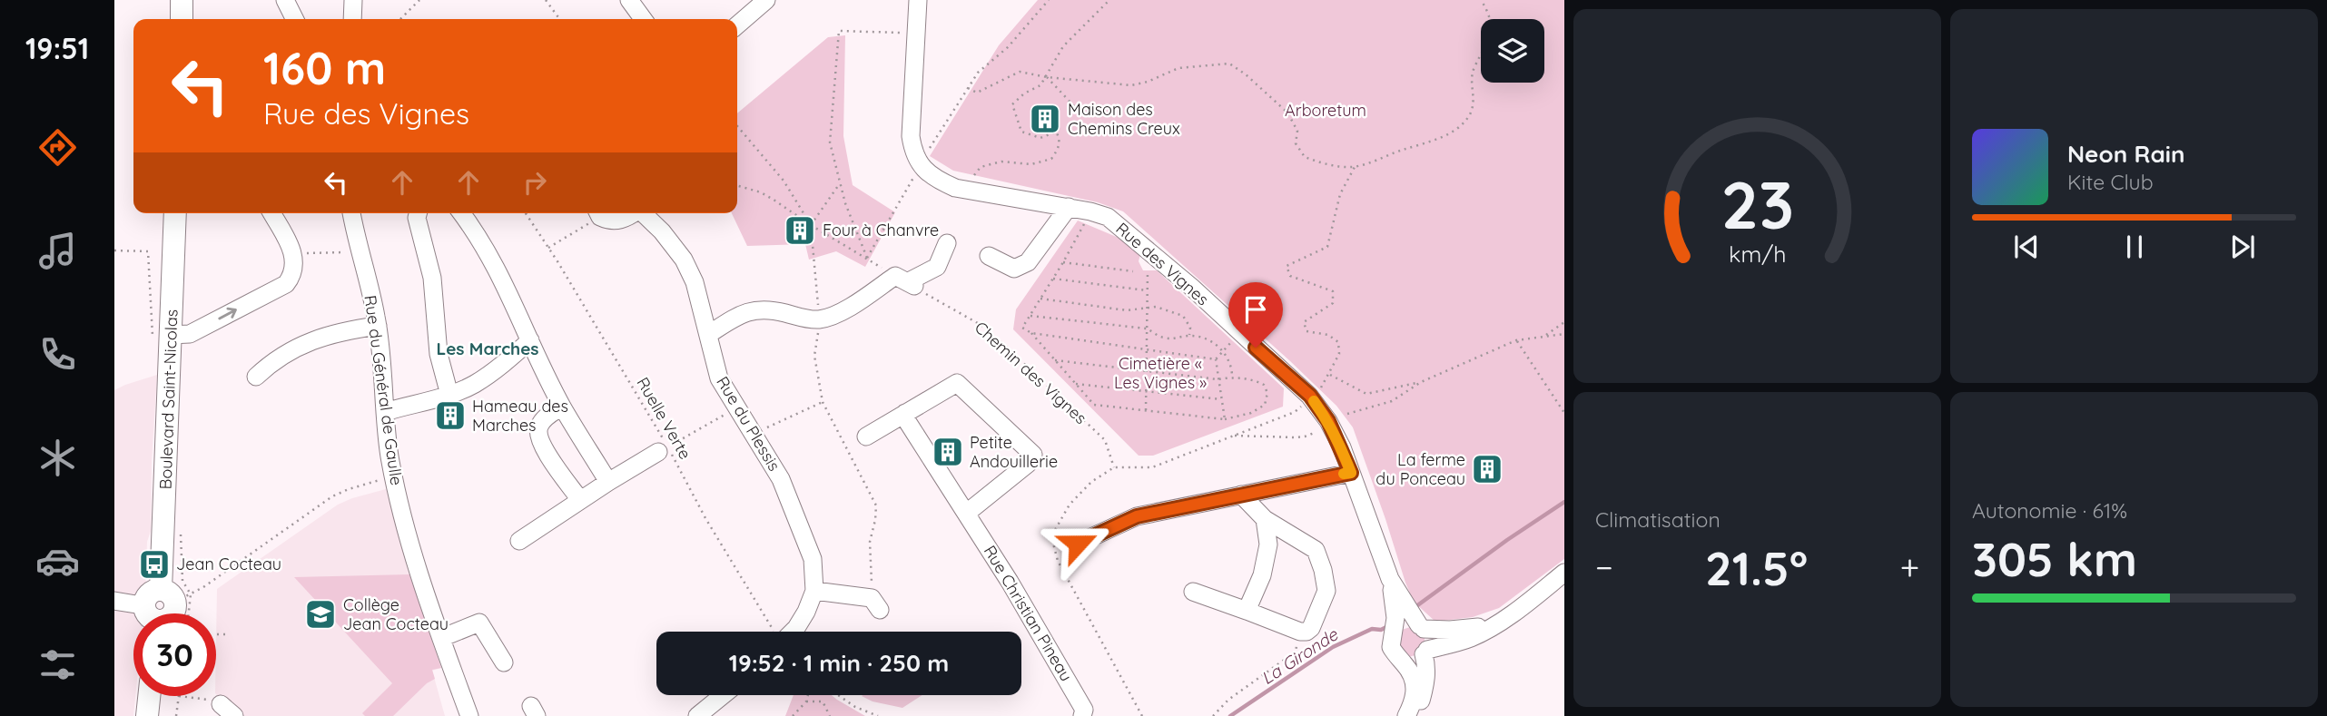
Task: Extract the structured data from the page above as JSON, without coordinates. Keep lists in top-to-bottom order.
{
  "streets": {
    "main road": ["Boulevard Saint-Nicolas"],
    "street": [
      "Rue des Vignes",
      "Rue du Général de Gaulle",
      "Rue du Plessis",
      "Rue Christian Pineau"
    ],
    "path": ["Chemin des Vignes", "Ruelle Verte"]
  },
  "districts": ["Les Marches"],
  "water": ["La Gironde"],
  "parks": ["Arboretum", "Cimetière « Les Vignes »"],
  "places": {
    "building": [
      "Maison des Chemins Creux",
      "Four à Chanvre",
      "Hameau des Marches",
      "Petite Andouillerie",
      "La ferme du Ponceau"
    ],
    "bus stop": ["Jean Cocteau"],
    "school or university": ["Collège Jean Cocteau"]
  },
  "page": {
    "tabs": "19:51",
    "turn": ["160 m", "Rue des Vignes"],
    "song": ["Neon Rain", "Kite Club"],
    "tile": [
      "Climatisation",
      ["Autonomie · 61%", "305 km"]
    ],
    "heat": ["−", "21.5°", "+"],
    "limit": "30",
    "trip": "19:52 · 1 min · 250 m",
    "gauge": ["23", "km/h"]
  }
}
